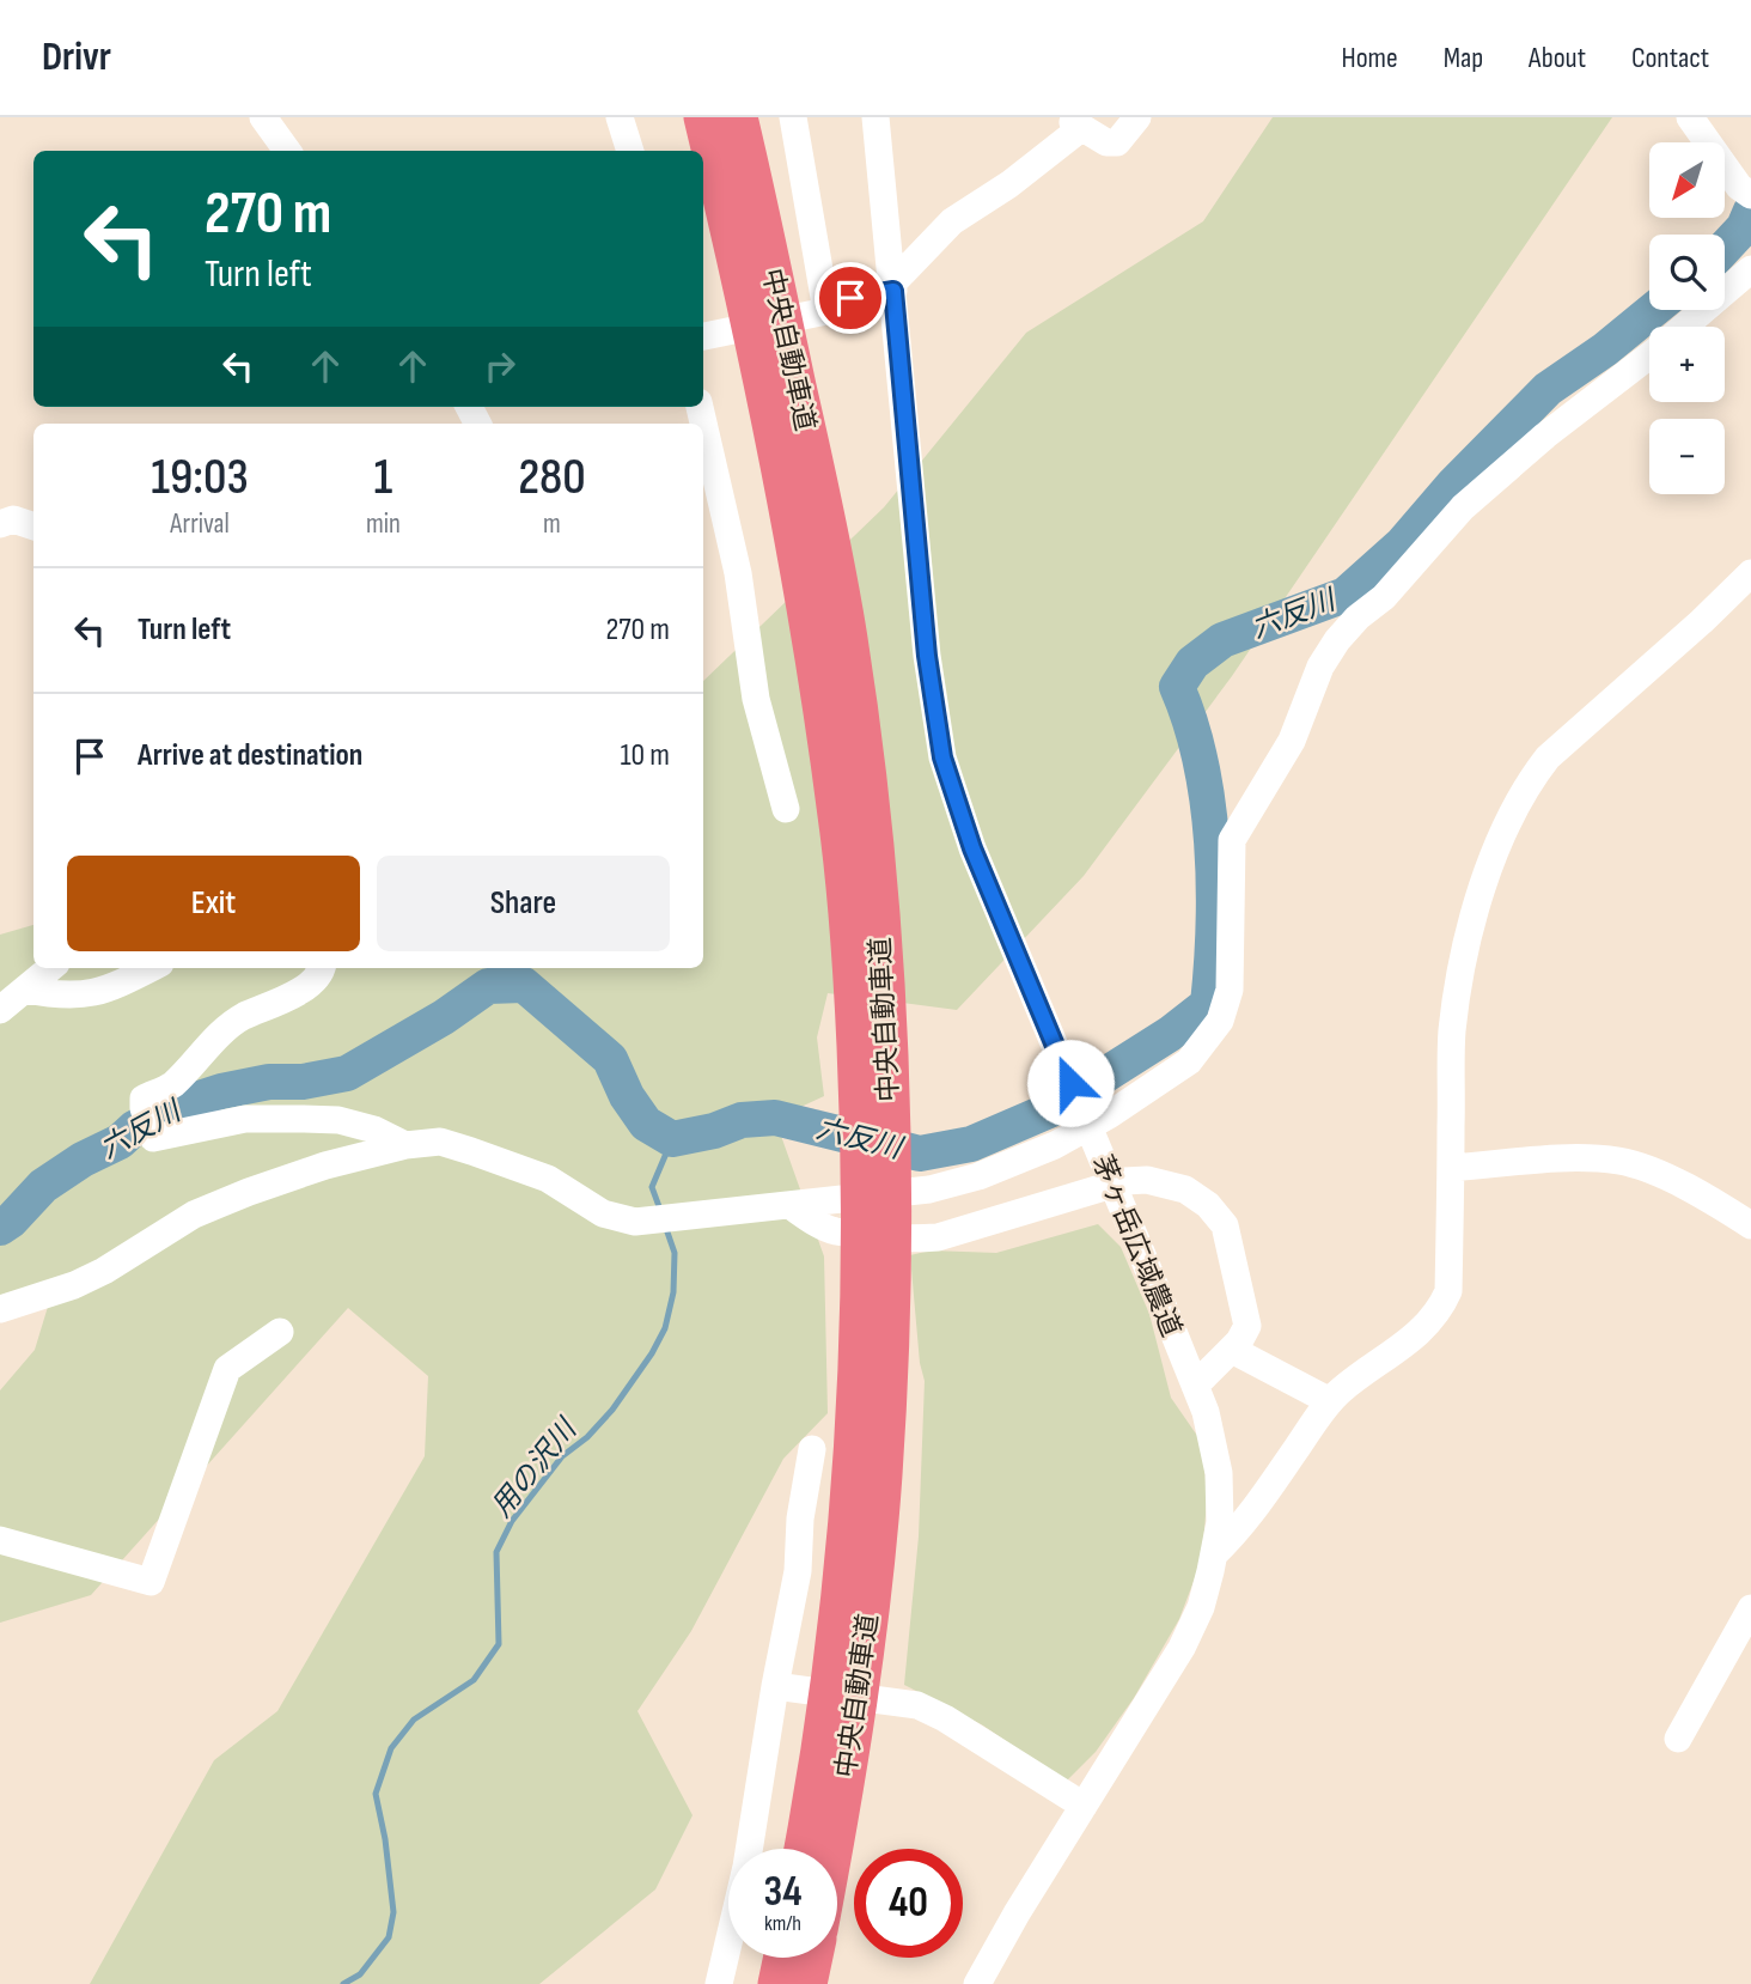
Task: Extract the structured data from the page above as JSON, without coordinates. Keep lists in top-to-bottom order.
{
  "streets": {
    "highway": ["中央自動車道"],
    "street": ["茅ヶ岳広域農道"]
  },
  "water": ["六反川", "用の沢川"],
  "north": "bottom left",
  "page": {
    "header": "Drivr",
    "nav": [
      "Home",
      "Map",
      "About",
      "Contact"
    ],
    "map_buttons": ["+", "−"],
    "turn": ["270 m", "Turn left"],
    "eta": [
      "19:03",
      "Arrival",
      "1",
      "min",
      "280",
      "m"
    ],
    "list": [
      {
        "name": "Turn left",
        "value": "270 m"
      },
      {
        "name": "Arrive at destination",
        "value": "10 m"
      }
    ],
    "buttons": ["Exit", "Share"],
    "speed": "34 km/h",
    "limit": "40"
  }
}
